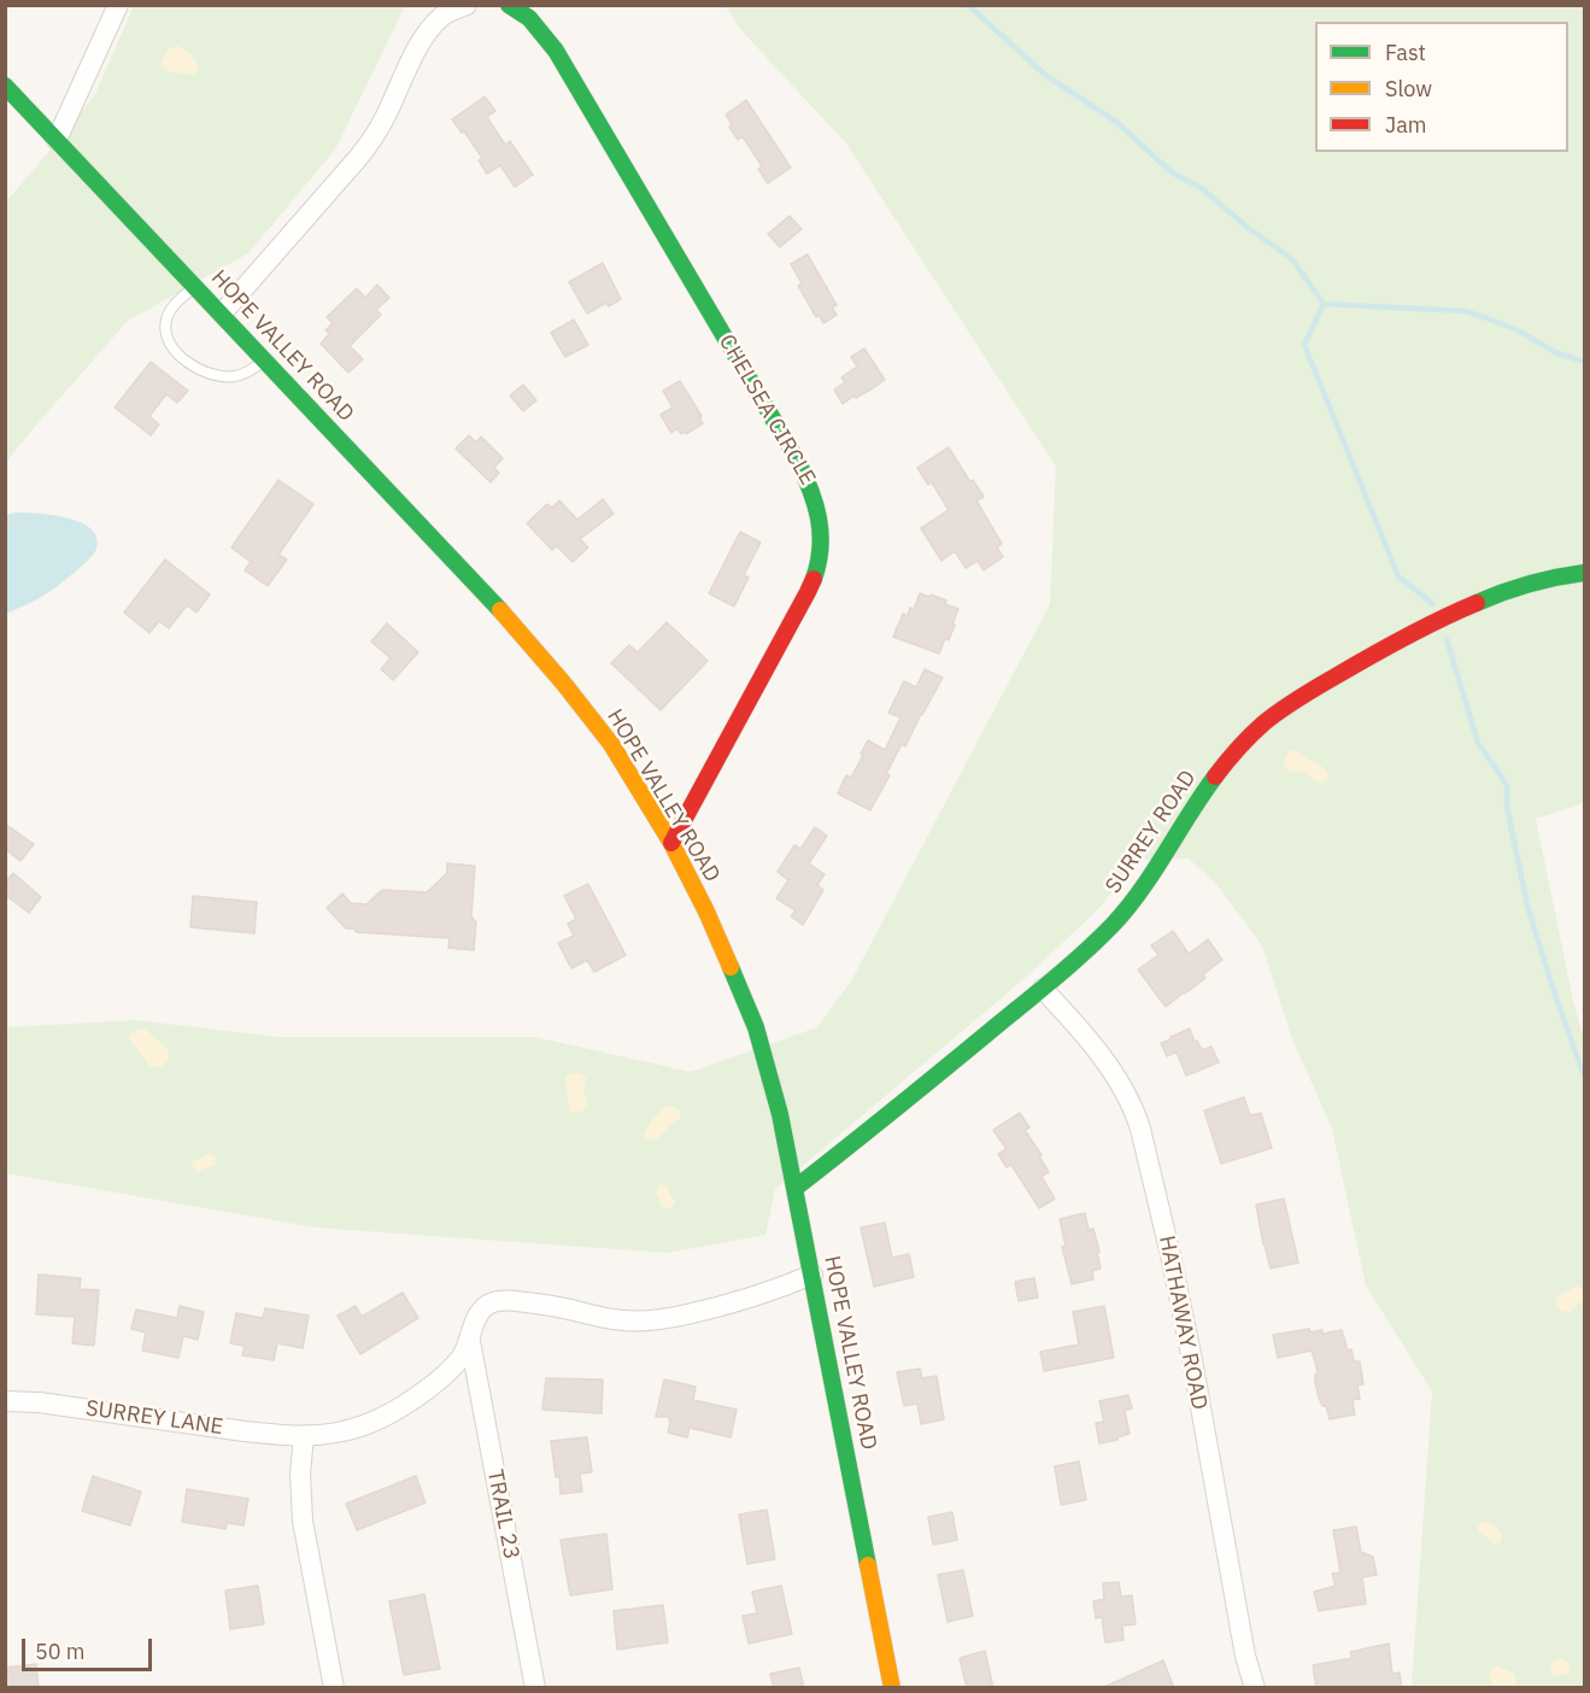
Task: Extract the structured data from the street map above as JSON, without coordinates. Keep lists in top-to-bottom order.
{
  "streets": {
    "street": [
      "HOPE VALLEY ROAD",
      "CHELSEA CIRCLE",
      "SURREY ROAD",
      "HATHAWAY ROAD",
      "SURREY LANE",
      "TRAIL 23"
    ]
  },
  "crossings": [
    ["HOPE VALLEY ROAD", "CHELSEA CIRCLE"],
    ["HOPE VALLEY ROAD", "SURREY ROAD"],
    ["HOPE VALLEY ROAD", "SURREY LANE"],
    ["SURREY ROAD", "HATHAWAY ROAD"],
    ["SURREY LANE", "TRAIL 23"]
  ],
  "legend": ["Fast", "Slow", "Jam"],
  "scale_bar": "50 m"
}
